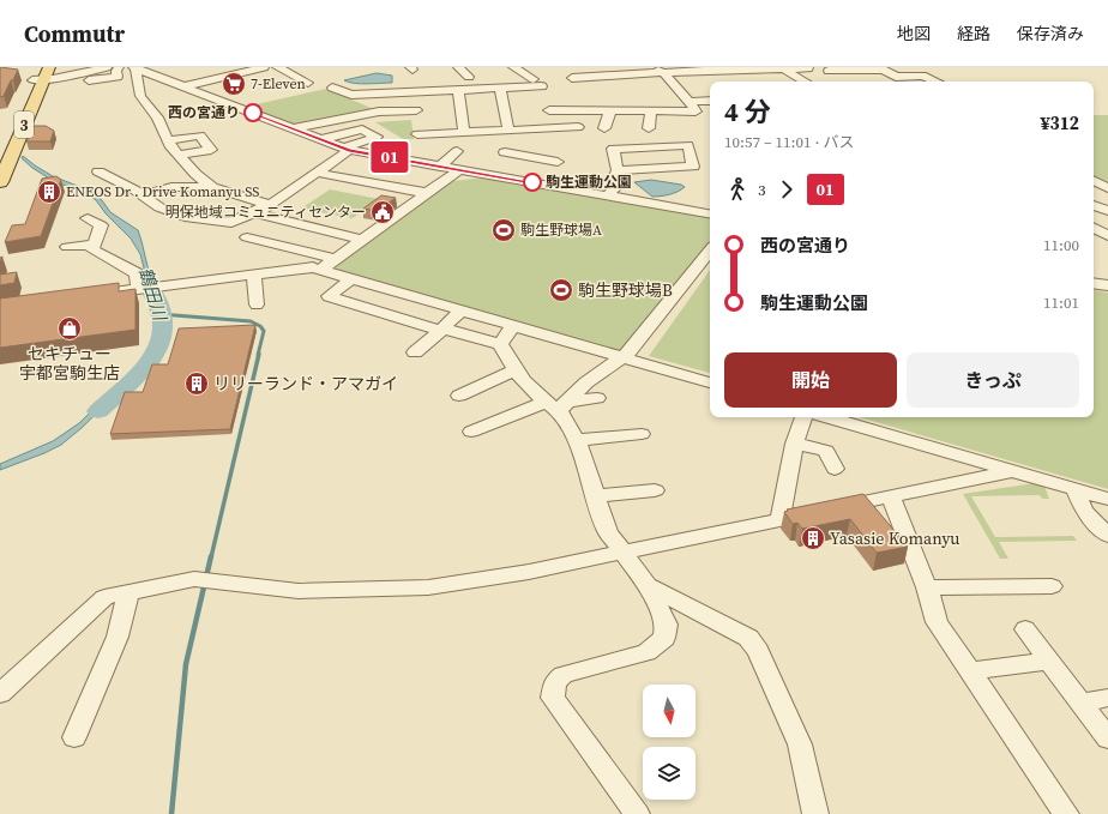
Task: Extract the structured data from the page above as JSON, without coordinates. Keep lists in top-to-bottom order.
{
  "streets": {
    "main road": ["3"]
  },
  "water": ["鶴田川"],
  "places": {
    "supermarket": ["7-Eleven"],
    "other": ["西の宮通り", "駒生運動公園"],
    "building": ["ENEOS Dr . Drive Komanyu SS", "リリーランド・アマガイ", "Yasasie Komanyu"],
    "public building": ["明保地域コミュニティセンター"],
    "sports": ["駒生野球場A", "駒生野球場B"],
    "shop": ["セキチュー 宇都宮駒生店"]
  },
  "lines": ["bus line 01"],
  "north": "bottom",
  "page": {
    "header": "Commutr",
    "nav": ["地図", "経路", "保存済み"],
    "on_map": "01",
    "heading": ["4 分", "10:57 – 11:01 · バス", "¥312"],
    "legs": ["3", "01"],
    "list": [
      {
        "name": "西の宮通り",
        "value": "11:00"
      },
      {
        "name": "駒生運動公園",
        "value": "11:01"
      }
    ],
    "buttons": ["開始", "きっぷ"]
  }
}
